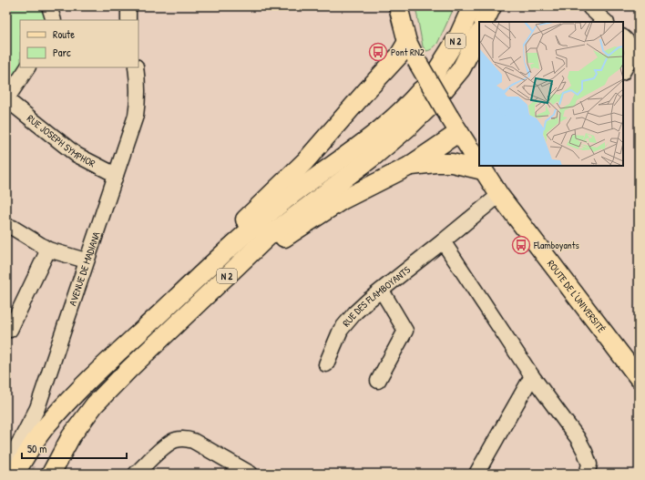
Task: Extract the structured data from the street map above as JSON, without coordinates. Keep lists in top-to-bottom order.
{
  "streets": {
    "main road": ["N 2", "ROUTE DE L'UNIVERSITÉ"],
    "street": ["RUE JOSEPH SYMPHOR", "AVENUE DE MADIANA", "RUE DES FLAMBOYANTS"]
  },
  "crossings": [
    ["RUE JOSEPH SYMPHOR", "AVENUE DE MADIANA"],
    ["ROUTE DE L'UNIVERSITÉ", "RUE DES FLAMBOYANTS"]
  ],
  "places": {
    "bus stop": ["Pont RN2", "Flamboyants"]
  },
  "legend": ["Route", "Parc"],
  "scale_bar": "50 m"
}
